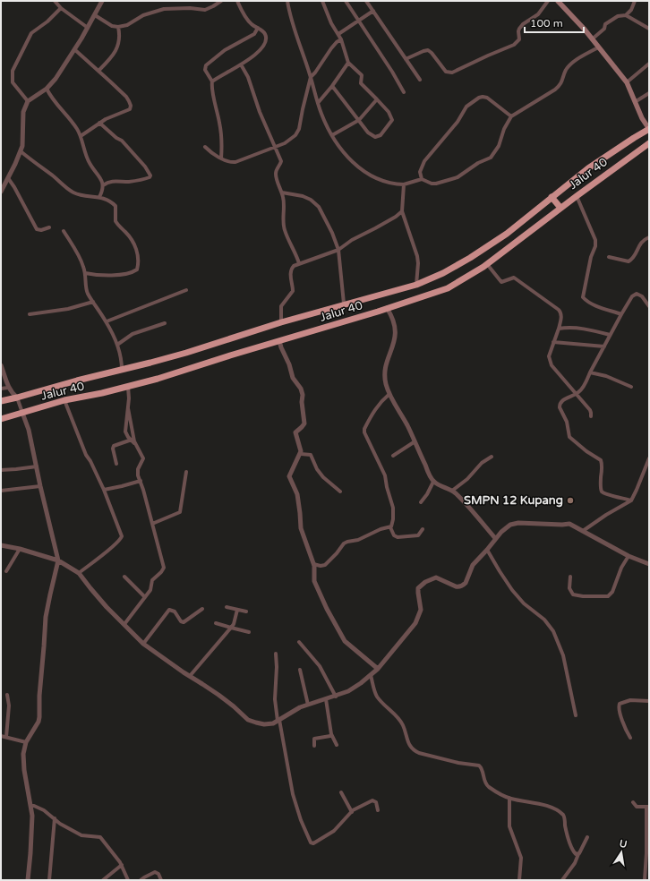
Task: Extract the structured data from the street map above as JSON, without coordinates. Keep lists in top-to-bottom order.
{
  "streets": {
    "highway": ["Jalur 40"]
  },
  "places": ["SMPN 12 Kupang"],
  "scale_bar": "100 m",
  "north": "top"
}
